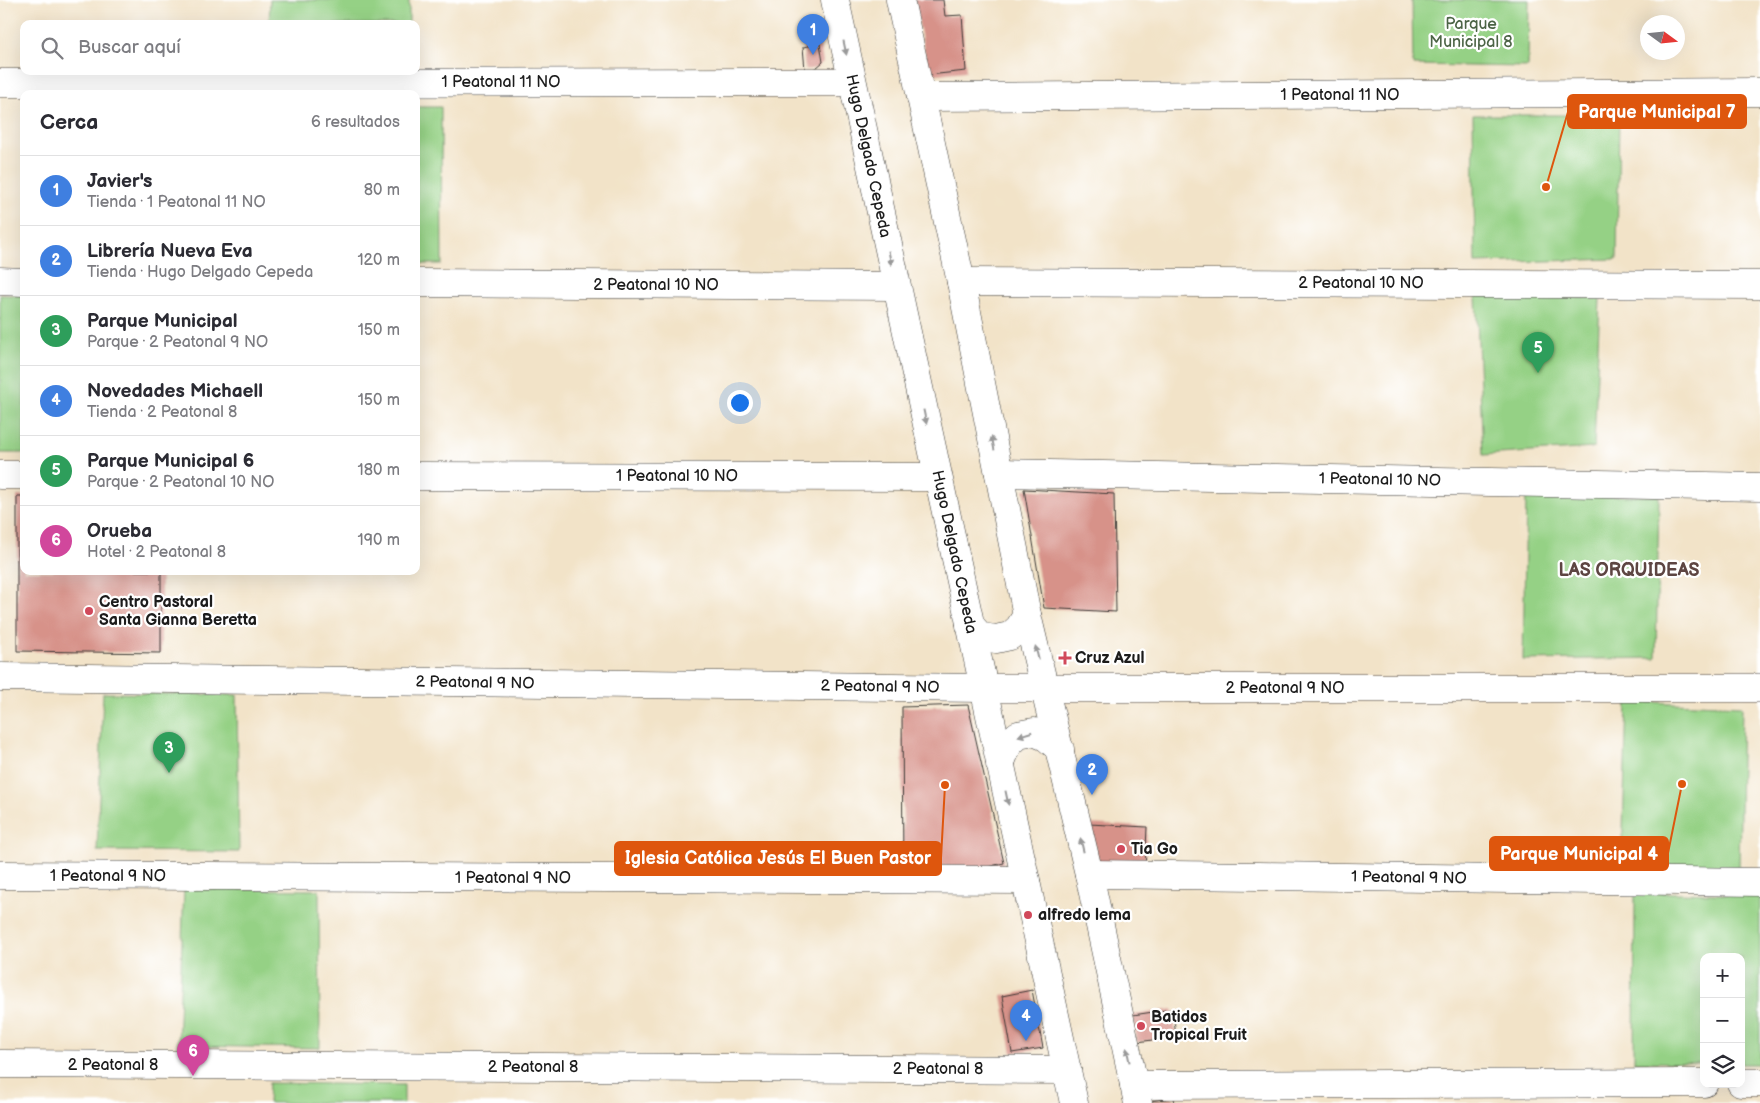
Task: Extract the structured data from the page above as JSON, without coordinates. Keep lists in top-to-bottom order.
{
  "streets": {
    "street": [
      "1 Peatonal 11 NO",
      "Hugo Delgado Cepeda",
      "2 Peatonal 10 NO",
      "1 Peatonal 10 NO",
      "2 Peatonal 9 NO",
      "1 Peatonal 9 NO",
      "2 Peatonal 8"
    ]
  },
  "crossings": [
    ["1 Peatonal 11 NO", "Hugo Delgado Cepeda"],
    ["Hugo Delgado Cepeda", "2 Peatonal 10 NO"],
    ["Hugo Delgado Cepeda", "1 Peatonal 10 NO"],
    ["Hugo Delgado Cepeda", "2 Peatonal 9 NO"],
    ["Hugo Delgado Cepeda", "1 Peatonal 9 NO"],
    ["Hugo Delgado Cepeda", "2 Peatonal 8"]
  ],
  "districts": ["LAS ORQUIDEAS"],
  "parks": ["Parque Municipal 8"],
  "places": {
    "other": [
      "Parque Municipal 7",
      "Centro Pastoral Santa Gianna Beretta",
      "Parque Municipal 4",
      "Iglesia Católica Jesús El Buen Pastor",
      "Tia Go",
      "alfredo lema",
      "Batidos Tropical Fruit"
    ],
    "health": ["Cruz Azul"]
  },
  "north": "right",
  "page": {
    "pins": [
      "1",
      "5",
      "3",
      "2",
      "4",
      "6"
    ],
    "search": "Buscar aquí",
    "heading": ["Cerca", "6 resultados"],
    "list": [
      {
        "mark": "1",
        "name": "Javier's",
        "note": "Tienda · 1 Peatonal 11 NO",
        "value": "80 m"
      },
      {
        "mark": "2",
        "name": "Librería Nueva Eva",
        "note": "Tienda · Hugo Delgado Cepeda",
        "value": "120 m"
      },
      {
        "mark": "3",
        "name": "Parque Municipal",
        "note": "Parque · 2 Peatonal 9 NO",
        "value": "150 m"
      },
      {
        "mark": "4",
        "name": "Novedades Michaell",
        "note": "Tienda · 2 Peatonal 8",
        "value": "150 m"
      },
      {
        "mark": "5",
        "name": "Parque Municipal 6",
        "note": "Parque · 2 Peatonal 10 NO",
        "value": "180 m"
      },
      {
        "mark": "6",
        "name": "Orueba",
        "note": "Hotel · 2 Peatonal 8",
        "value": "190 m"
      }
    ],
    "map_buttons": ["+", "−"]
  }
}
